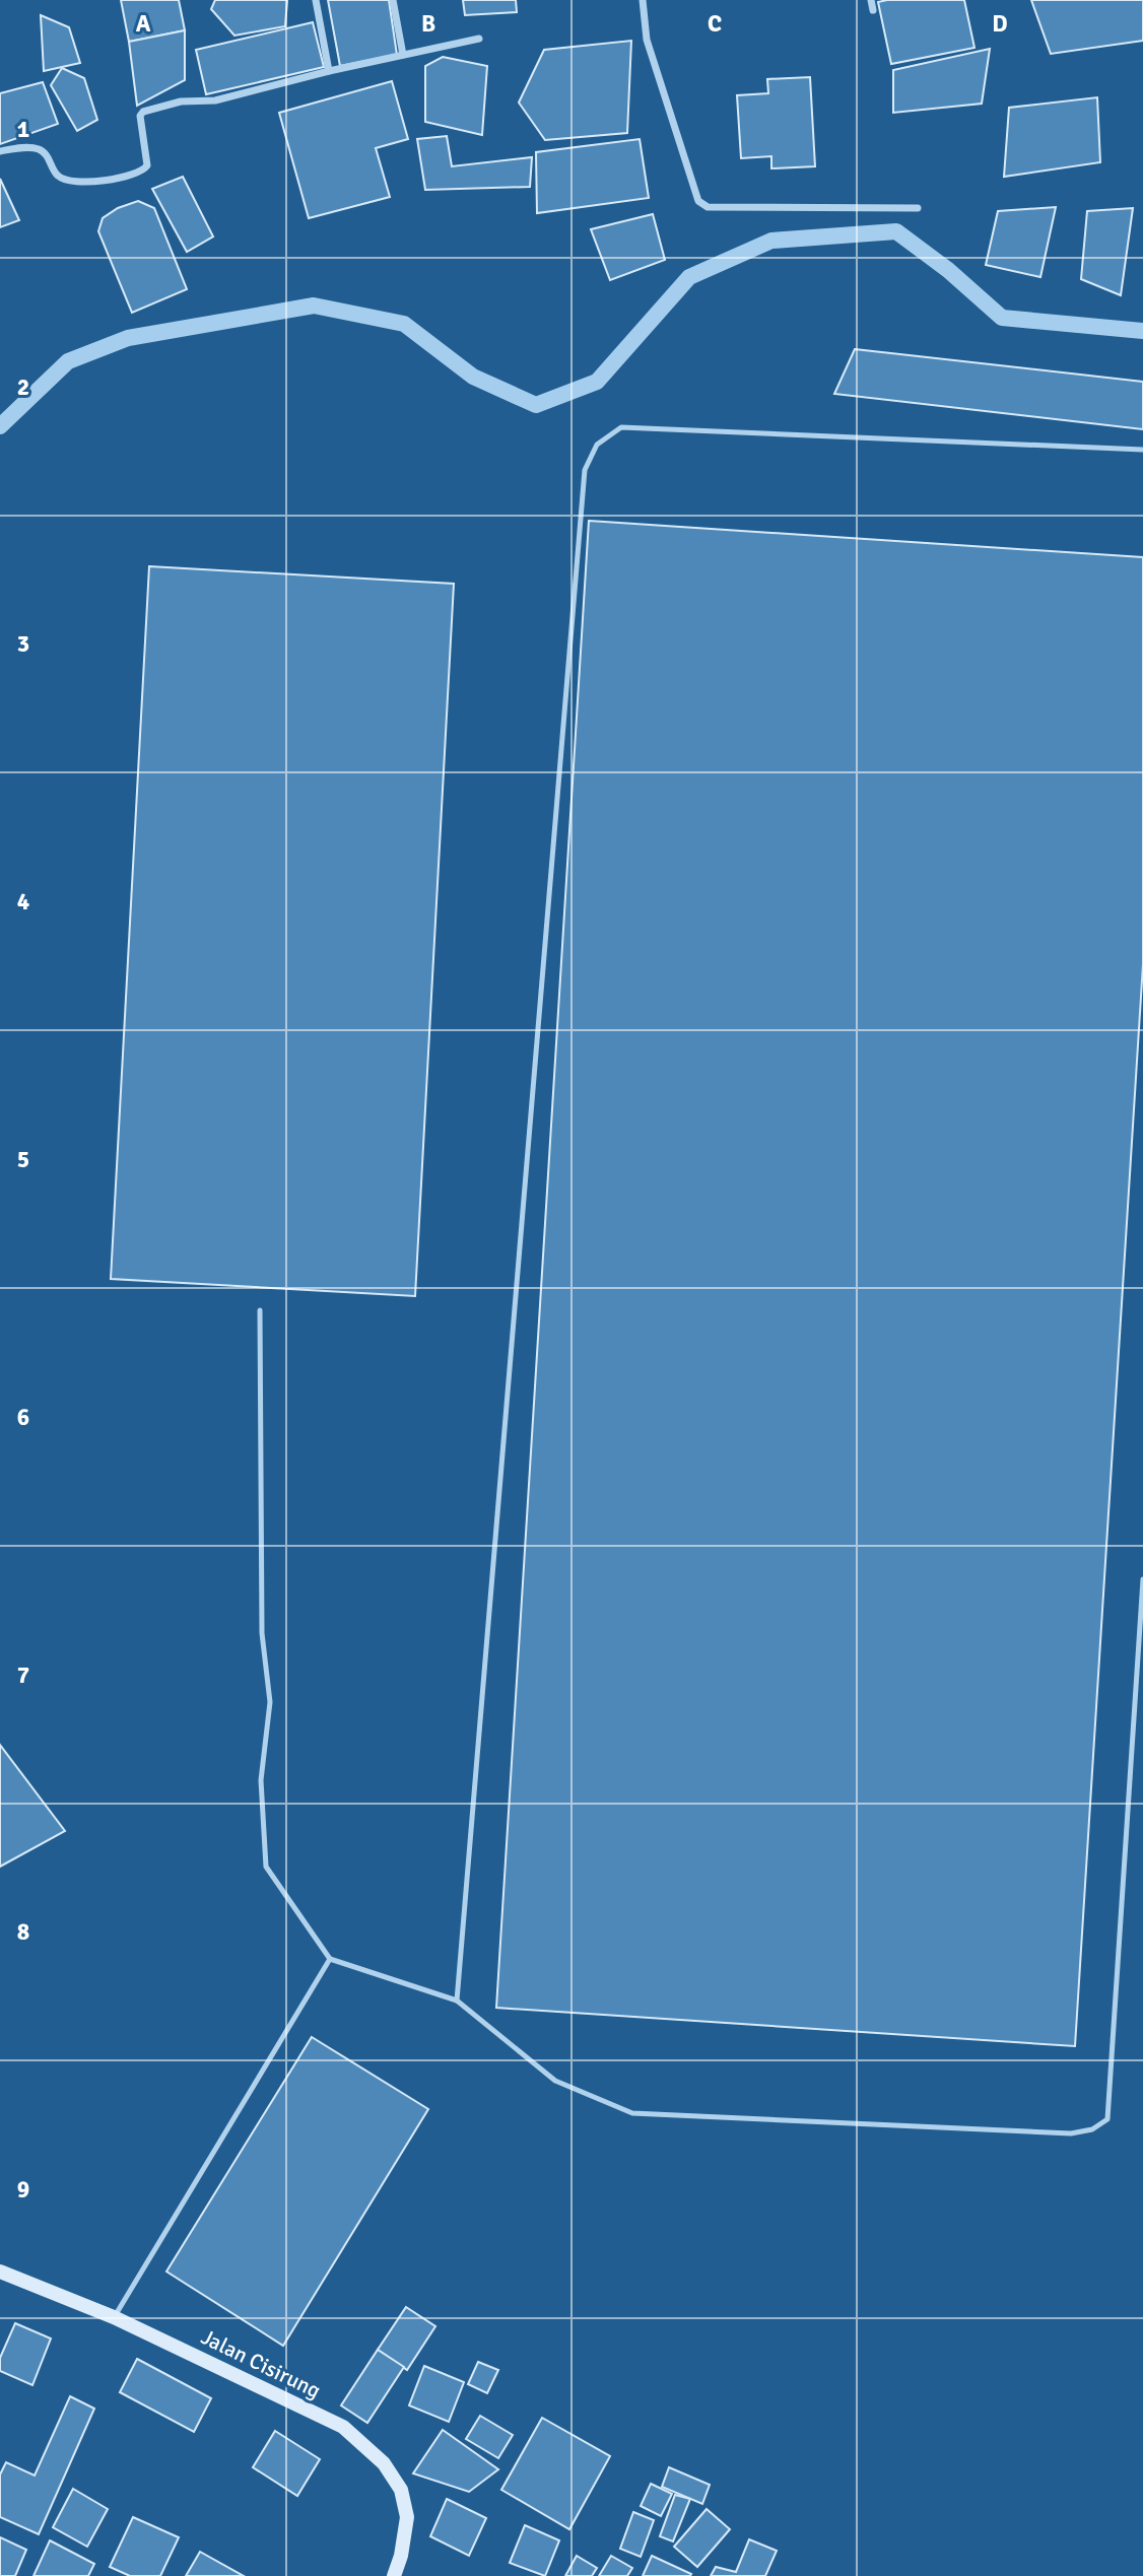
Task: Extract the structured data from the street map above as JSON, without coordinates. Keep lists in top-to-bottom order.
{
  "streets": {
    "main road": ["Jalan Cisirung"]
  },
  "grid": {
    "columns": [
      "A",
      "B",
      "C",
      "D"
    ],
    "rows": [
      "1",
      "2",
      "3",
      "4",
      "5",
      "6",
      "7",
      "8",
      "9"
    ]
  }
}
